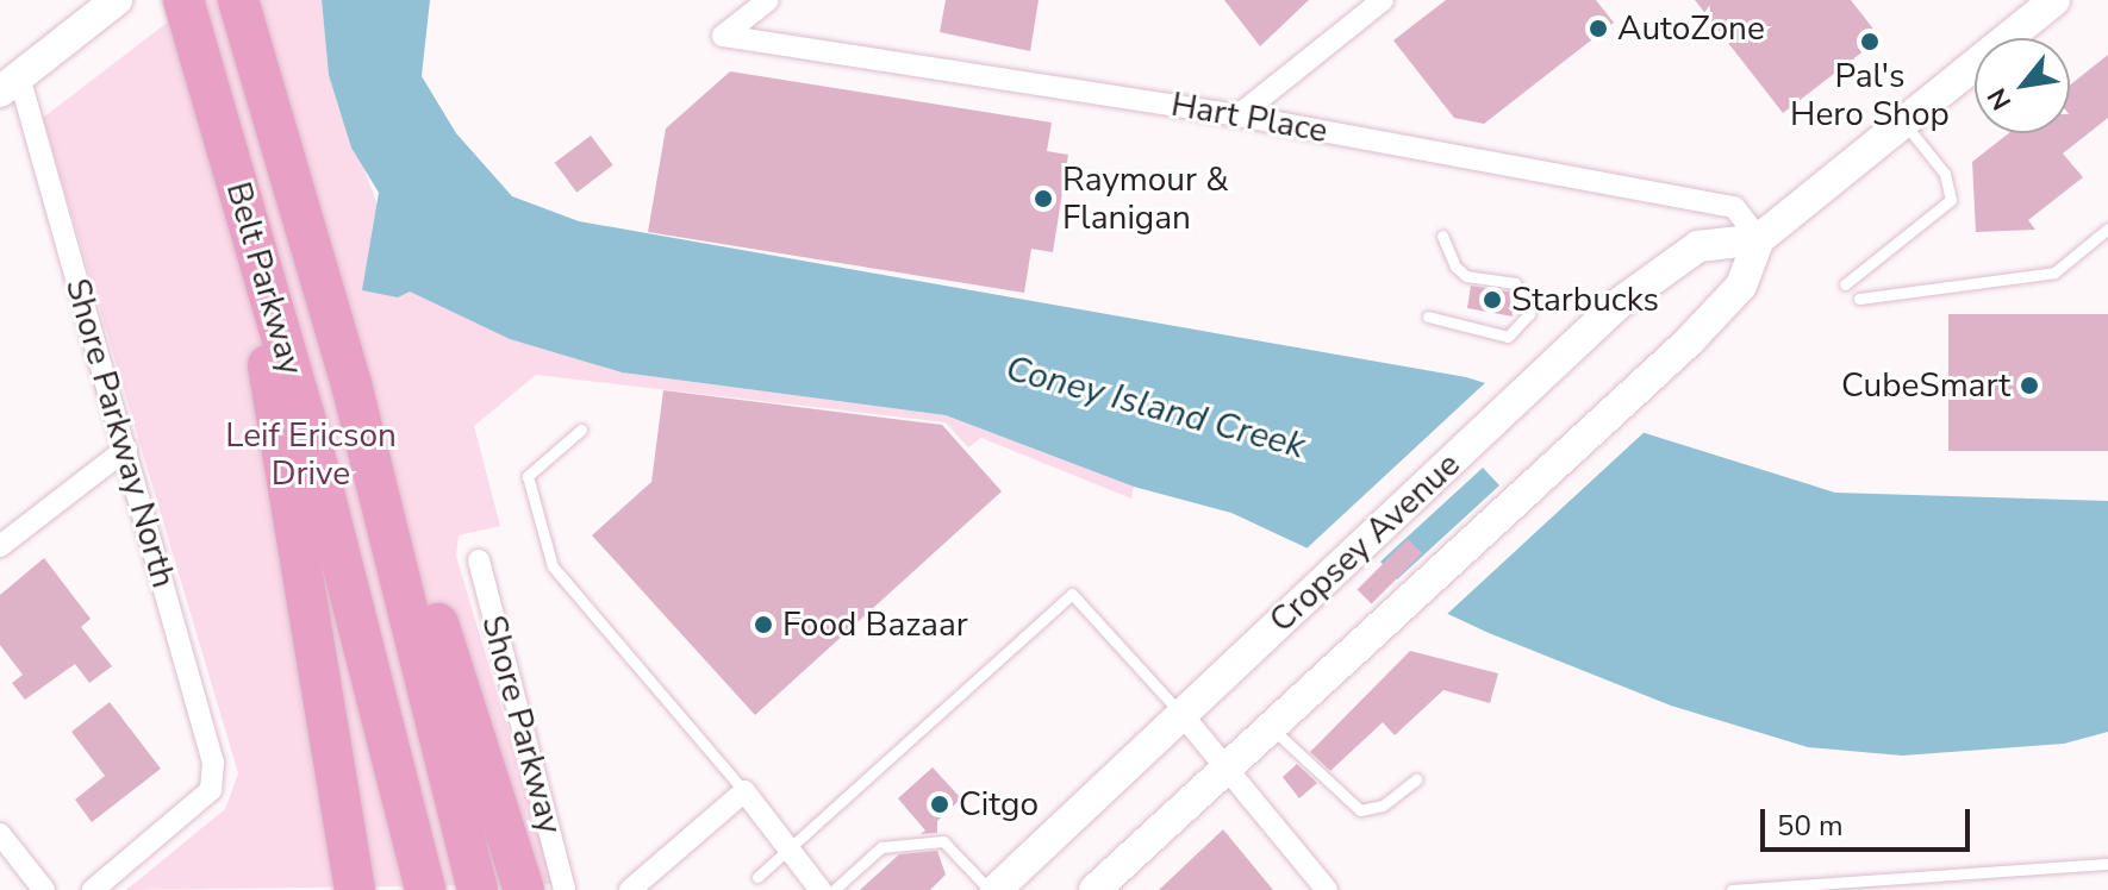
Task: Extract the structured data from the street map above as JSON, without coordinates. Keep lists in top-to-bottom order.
{
  "streets": {
    "highway": ["Belt Parkway"],
    "main road": ["Cropsey Avenue"],
    "street": ["Hart Place", "Shore Parkway North", "Shore Parkway"]
  },
  "crossings": [
    ["Hart Place", "Cropsey Avenue"]
  ],
  "water": ["Coney Island Creek"],
  "parks": ["Leif Ericson Drive"],
  "places": [
    "AutoZone",
    "Pal's Hero Shop",
    "Raymour & Flanigan",
    "Starbucks",
    "CubeSmart",
    "Food Bazaar",
    "Citgo"
  ],
  "scale_bar": "50 m",
  "north": "bottom left"
}
